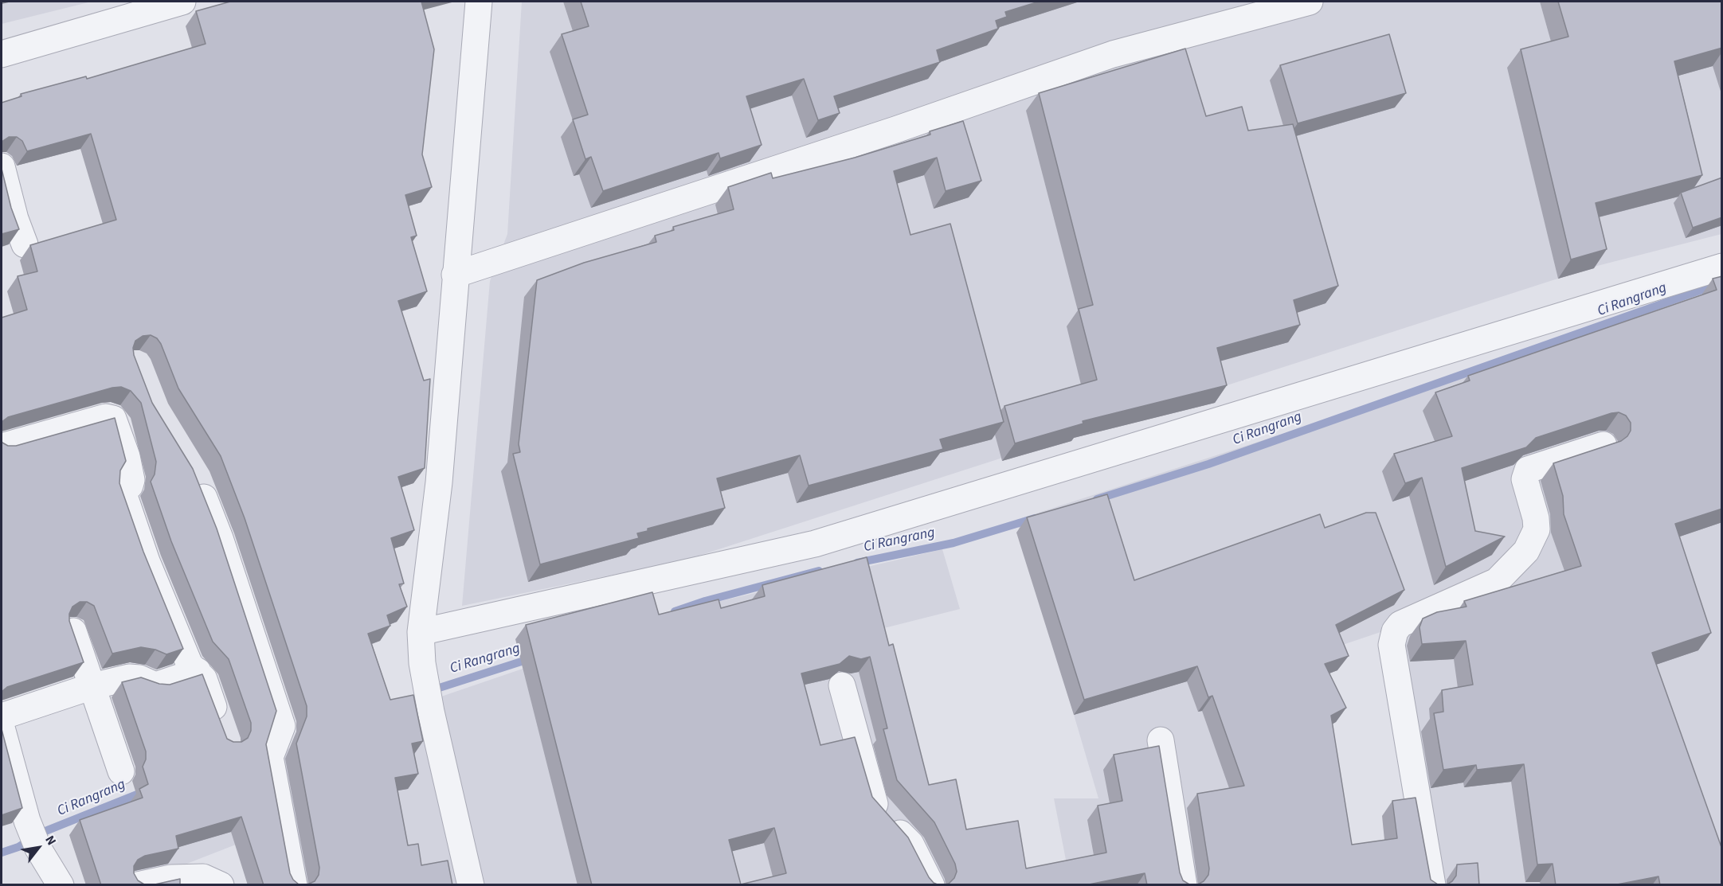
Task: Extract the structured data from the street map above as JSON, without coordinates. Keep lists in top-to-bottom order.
{
  "water": ["Ci Rangrang"],
  "north": "top right"
}
